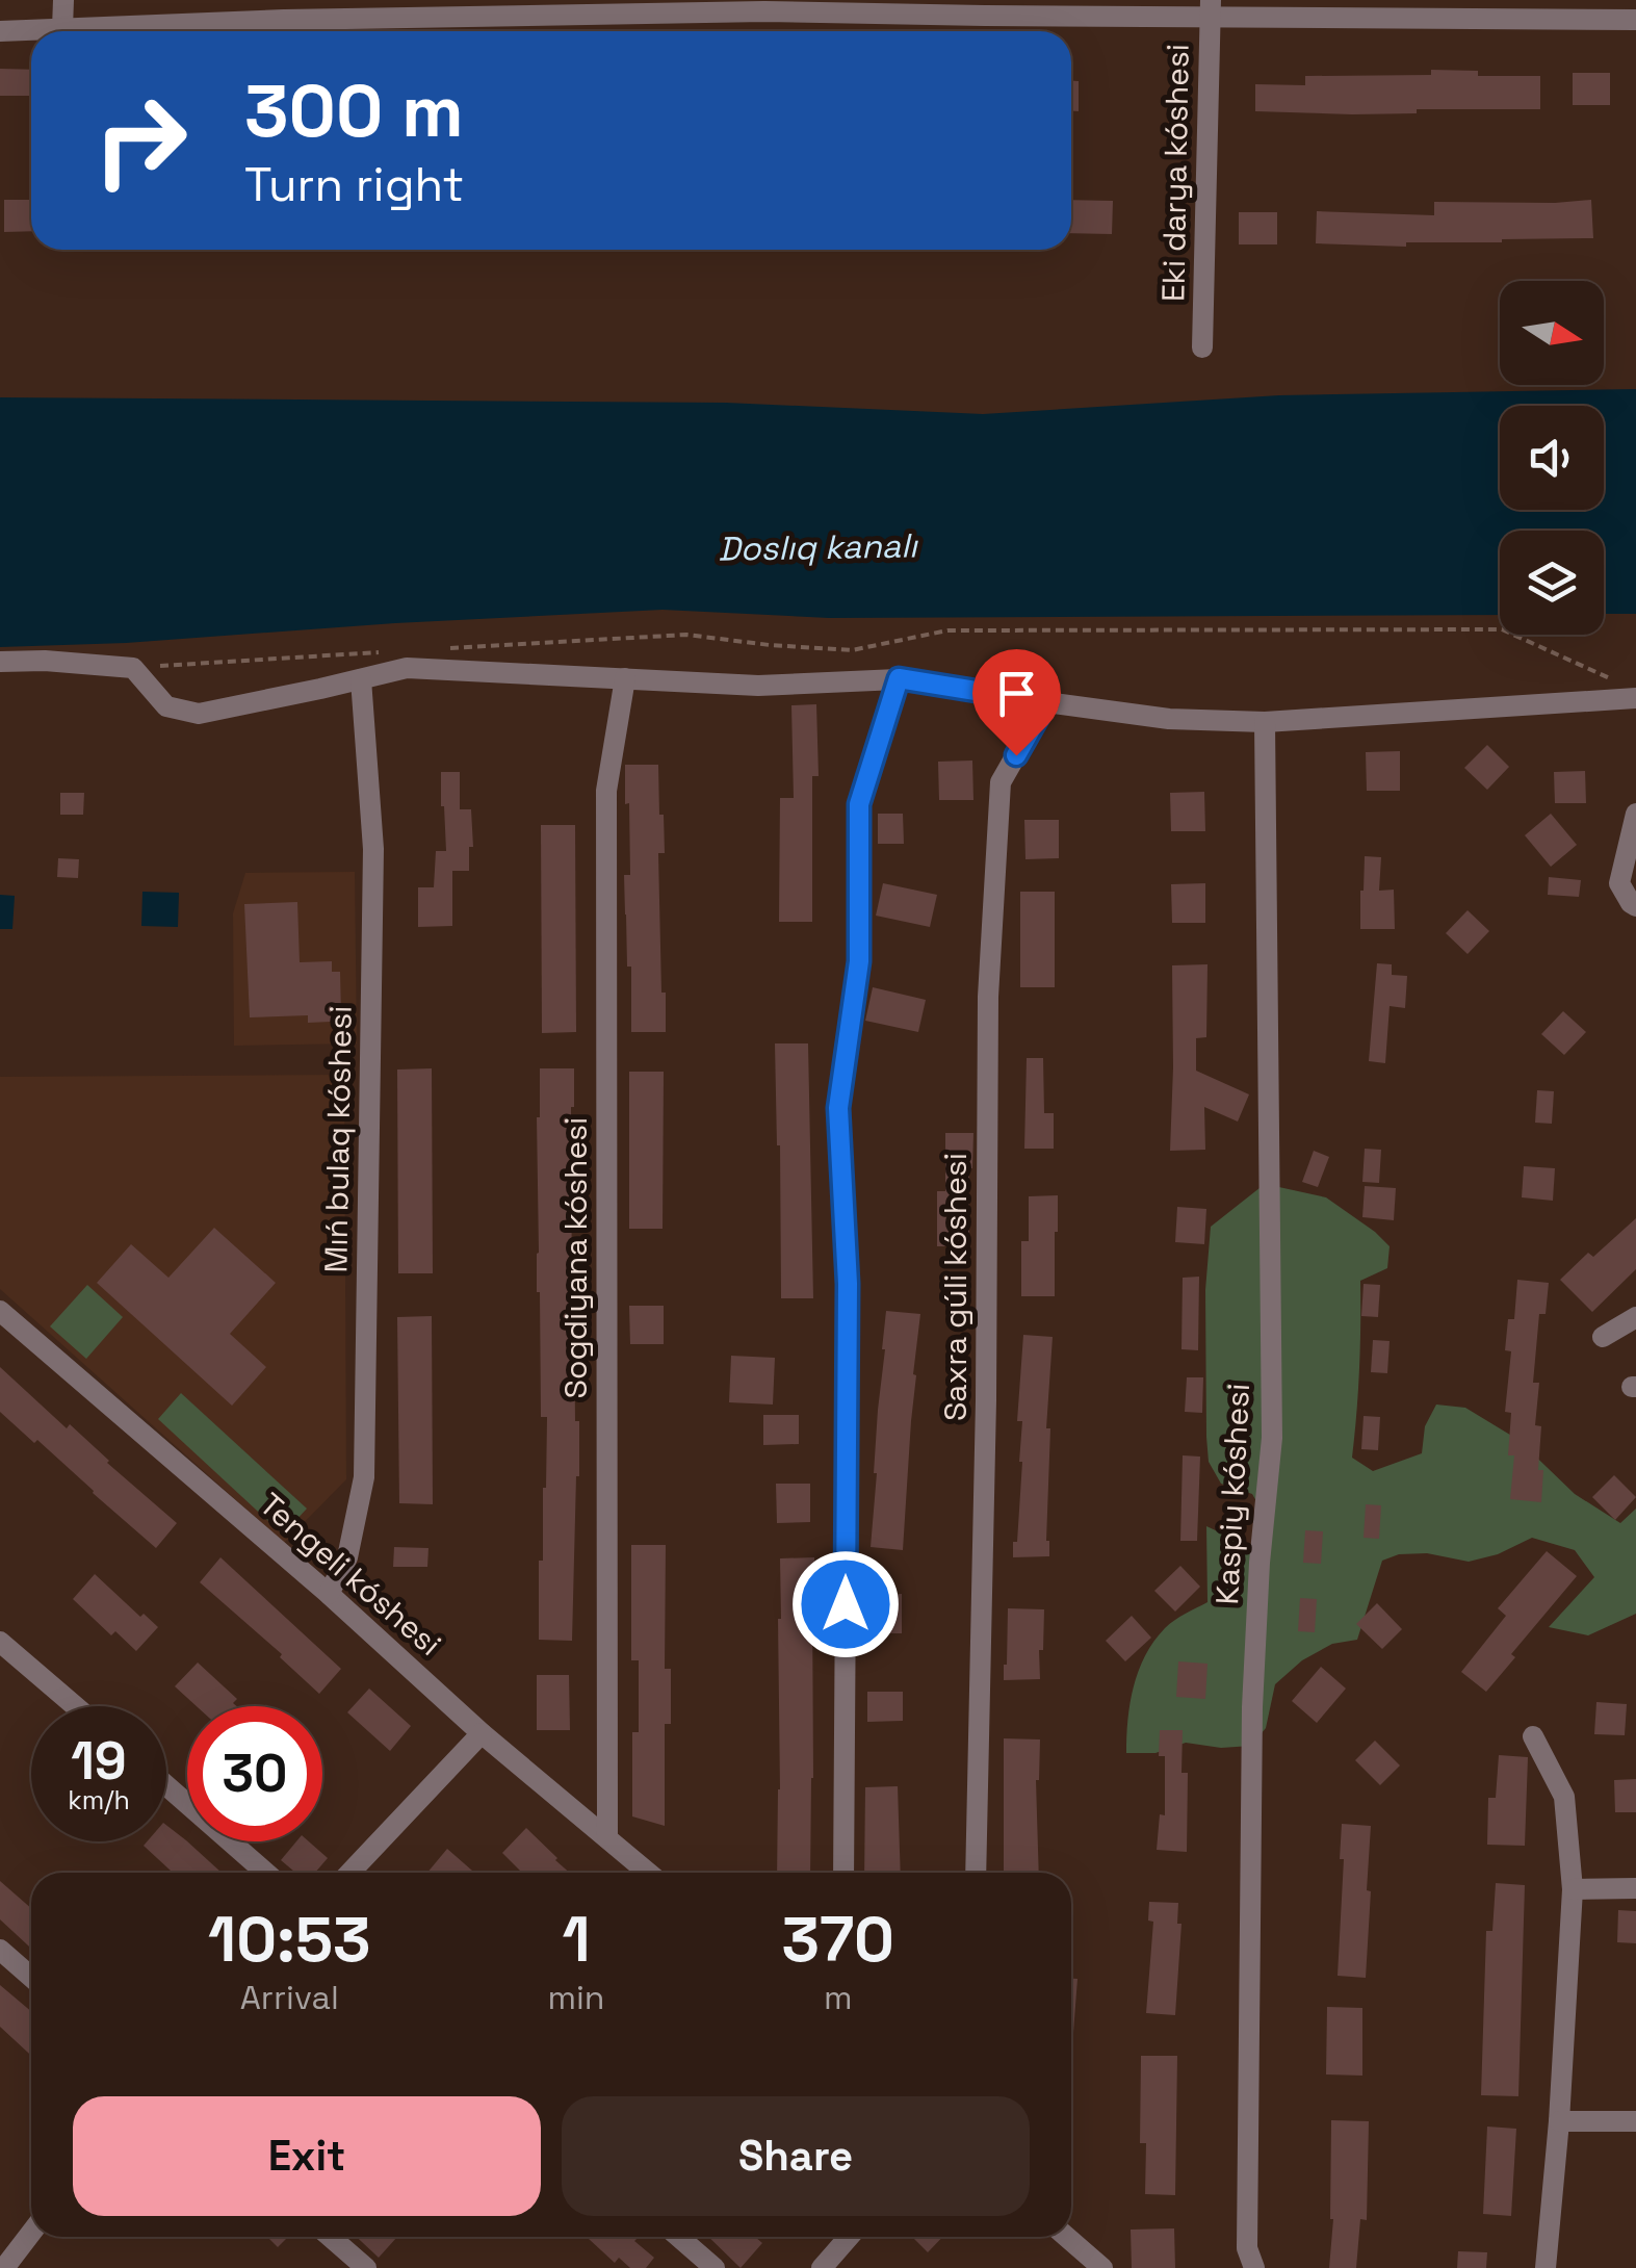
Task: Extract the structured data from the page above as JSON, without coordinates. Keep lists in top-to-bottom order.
{
  "streets": {
    "street": [
      "Eki darya kóshesi",
      "Mıń bulaq kóshesi",
      "Sogdiyana kóshesi",
      "Saxra gúli kóshesi",
      "Kaspiy kóshesi",
      "Tengeli kóshesi"
    ]
  },
  "crossings": [
    ["Mıń bulaq kóshesi", "Tengeli kóshesi"],
    ["Sogdiyana kóshesi", "Tengeli kóshesi"]
  ],
  "water": ["Doslıq kanalı"],
  "north": "right",
  "page": {
    "turn": ["300 m", "Turn right"],
    "speed": "19 km/h",
    "limit": "30",
    "eta": [
      "10:53",
      "Arrival",
      "1",
      "min",
      "370",
      "m"
    ],
    "buttons": ["Exit", "Share"]
  }
}
